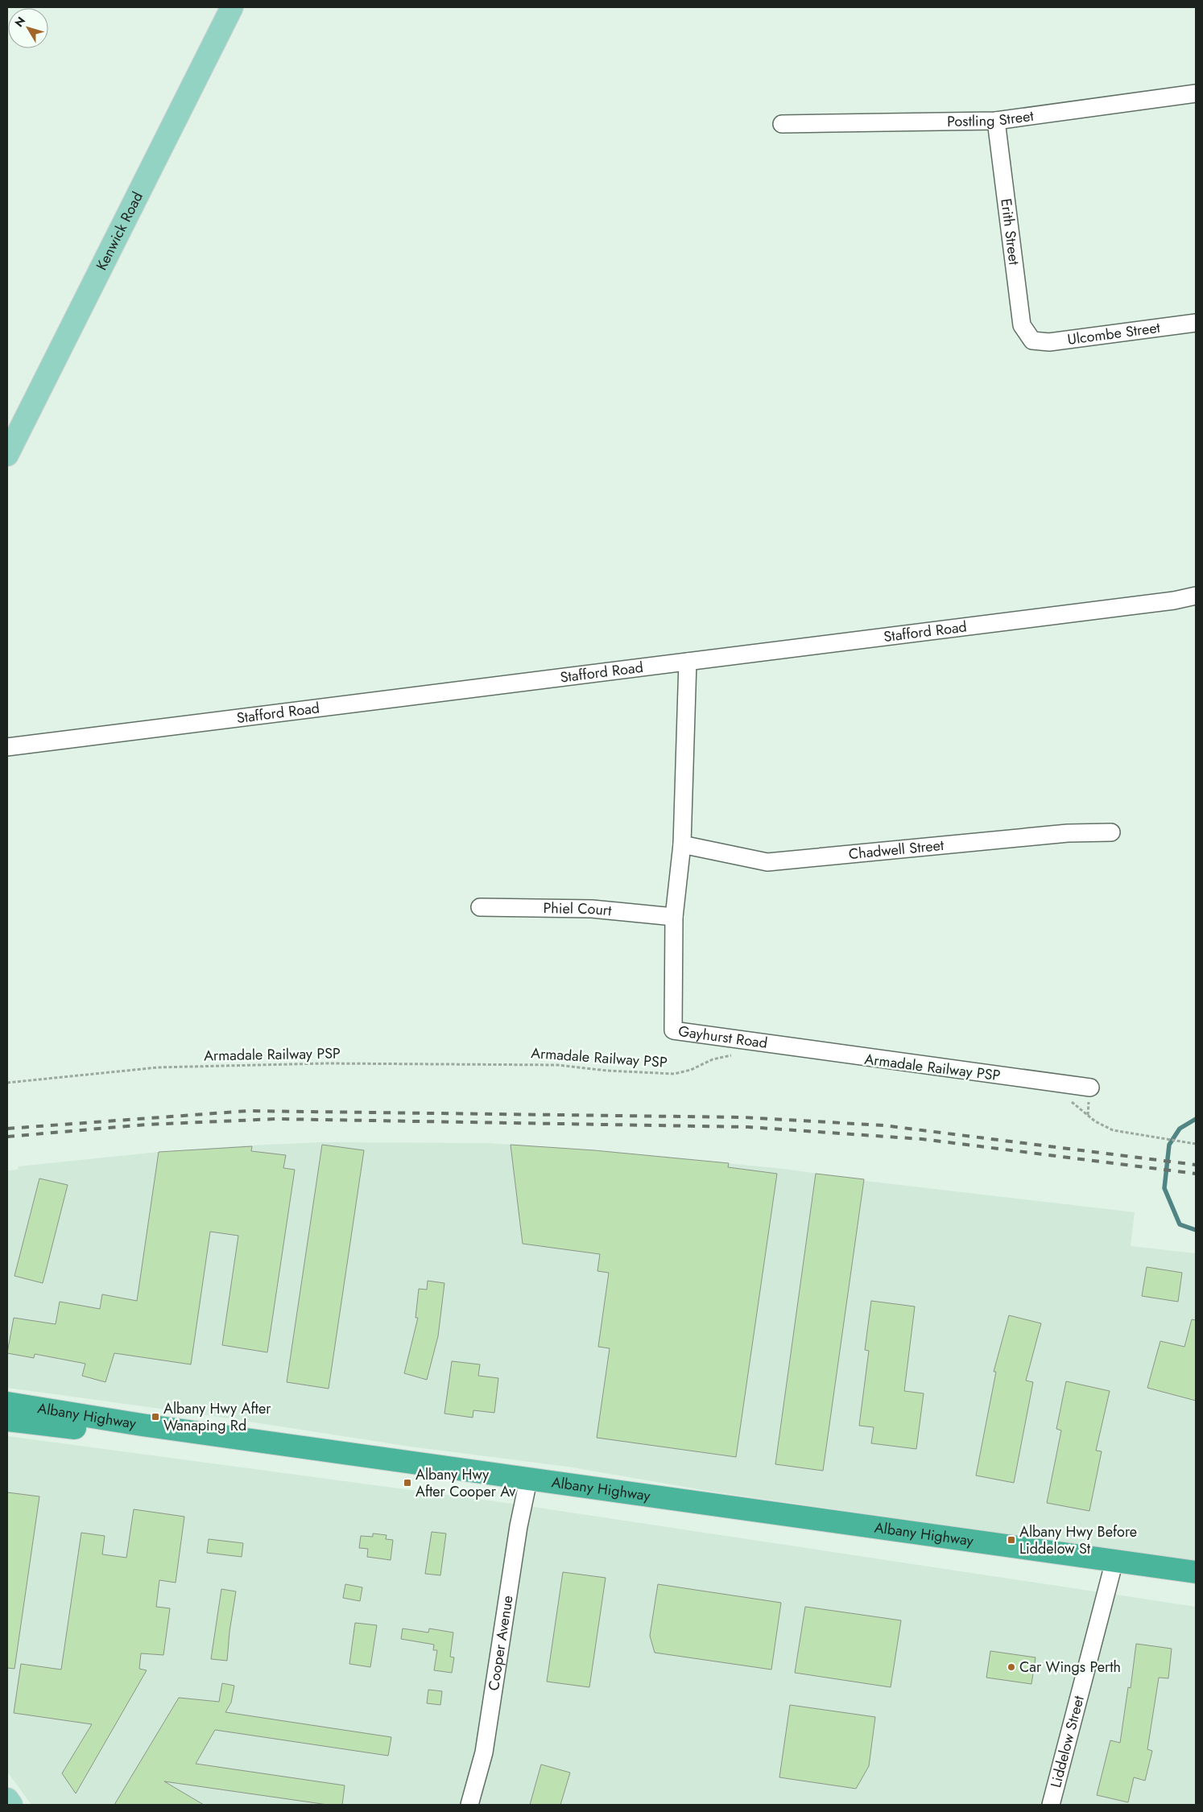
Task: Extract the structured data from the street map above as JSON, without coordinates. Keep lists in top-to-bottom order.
{
  "streets": {
    "highway": ["Albany Highway"],
    "main road": ["Kenwick Road"],
    "street": [
      "Postling Street",
      "Erith Street",
      "Ulcombe Street",
      "Stafford Road",
      "Chadwell Street",
      "Phiel Court",
      "Gayhurst Road",
      "Cooper Avenue",
      "Liddelow Street"
    ],
    "path": ["Armadale Railway PSP"]
  },
  "crossings": [
    ["Postling Street", "Erith Street"],
    ["Erith Street", "Ulcombe Street"],
    ["Stafford Road", "Gayhurst Road"],
    ["Chadwell Street", "Gayhurst Road"],
    ["Phiel Court", "Gayhurst Road"],
    ["Albany Highway", "Cooper Avenue"],
    ["Albany Highway", "Liddelow Street"]
  ],
  "places": {
    "transit": ["Albany Hwy After Wanaping Rd", "Albany Hwy After Cooper Av", "Albany Hwy Before Liddelow St"],
    "other": ["Car Wings Perth"]
  },
  "north": "top left"
}
